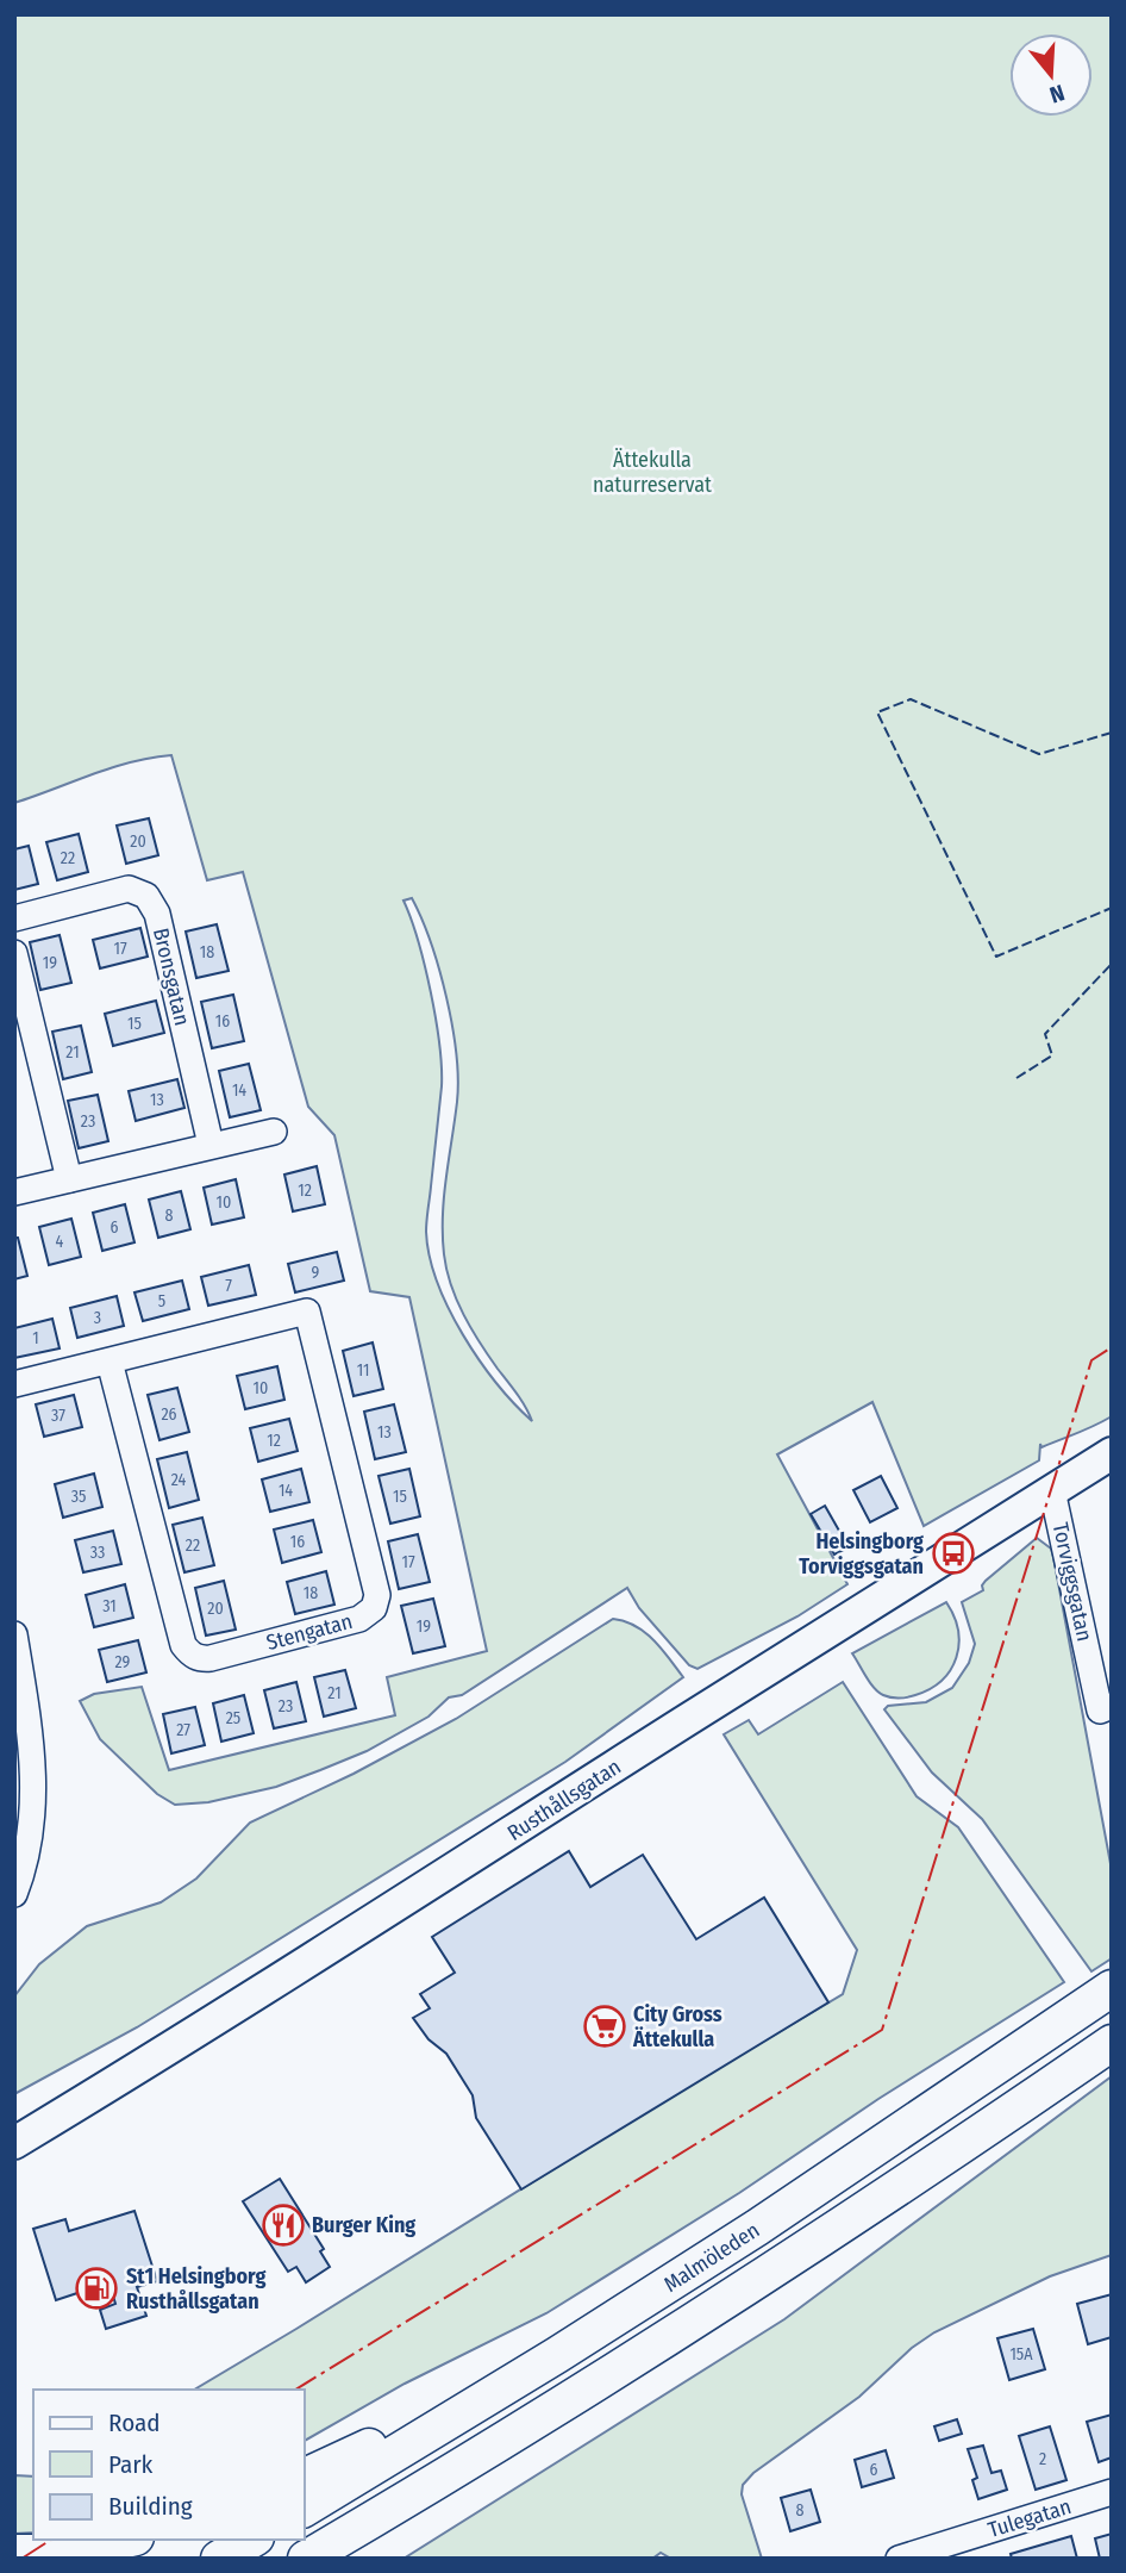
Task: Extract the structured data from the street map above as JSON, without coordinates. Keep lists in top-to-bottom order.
{
  "streets": {
    "highway": ["Malmöleden"],
    "main road": ["Rusthållsgatan"],
    "street": [
      "Bronsgatan",
      "Torviggsgatan",
      "Stengatan",
      "Tulegatan"
    ]
  },
  "crossings": [
    ["Torviggsgatan", "Rusthållsgatan"]
  ],
  "parks": ["Ättekulla naturreservat"],
  "places": {
    "bus stop": ["Helsingborg Torviggsgatan"],
    "supermarket": ["City Gross Ättekulla"],
    "restaurant": ["Burger King"],
    "fuel station": ["St1 Helsingborg Rusthållsgatan"]
  },
  "house_numbers": [
    "20",
    "22",
    "17",
    "18",
    "19",
    "16",
    "15",
    "21",
    "14",
    "13",
    "23",
    "12",
    "10",
    "8",
    "6",
    "4",
    "9",
    "7",
    "5",
    "3",
    "1",
    "11",
    "10",
    "26",
    "37",
    "13",
    "12",
    "24",
    "14",
    "35",
    "15",
    "16",
    "22",
    "33",
    "17",
    "18",
    "31",
    "20",
    "19",
    "29",
    "21",
    "23",
    "25",
    "27",
    "15A",
    "2",
    "6",
    "8"
  ],
  "legend": ["Road", "Park", "Building"],
  "north": "bottom"
}
